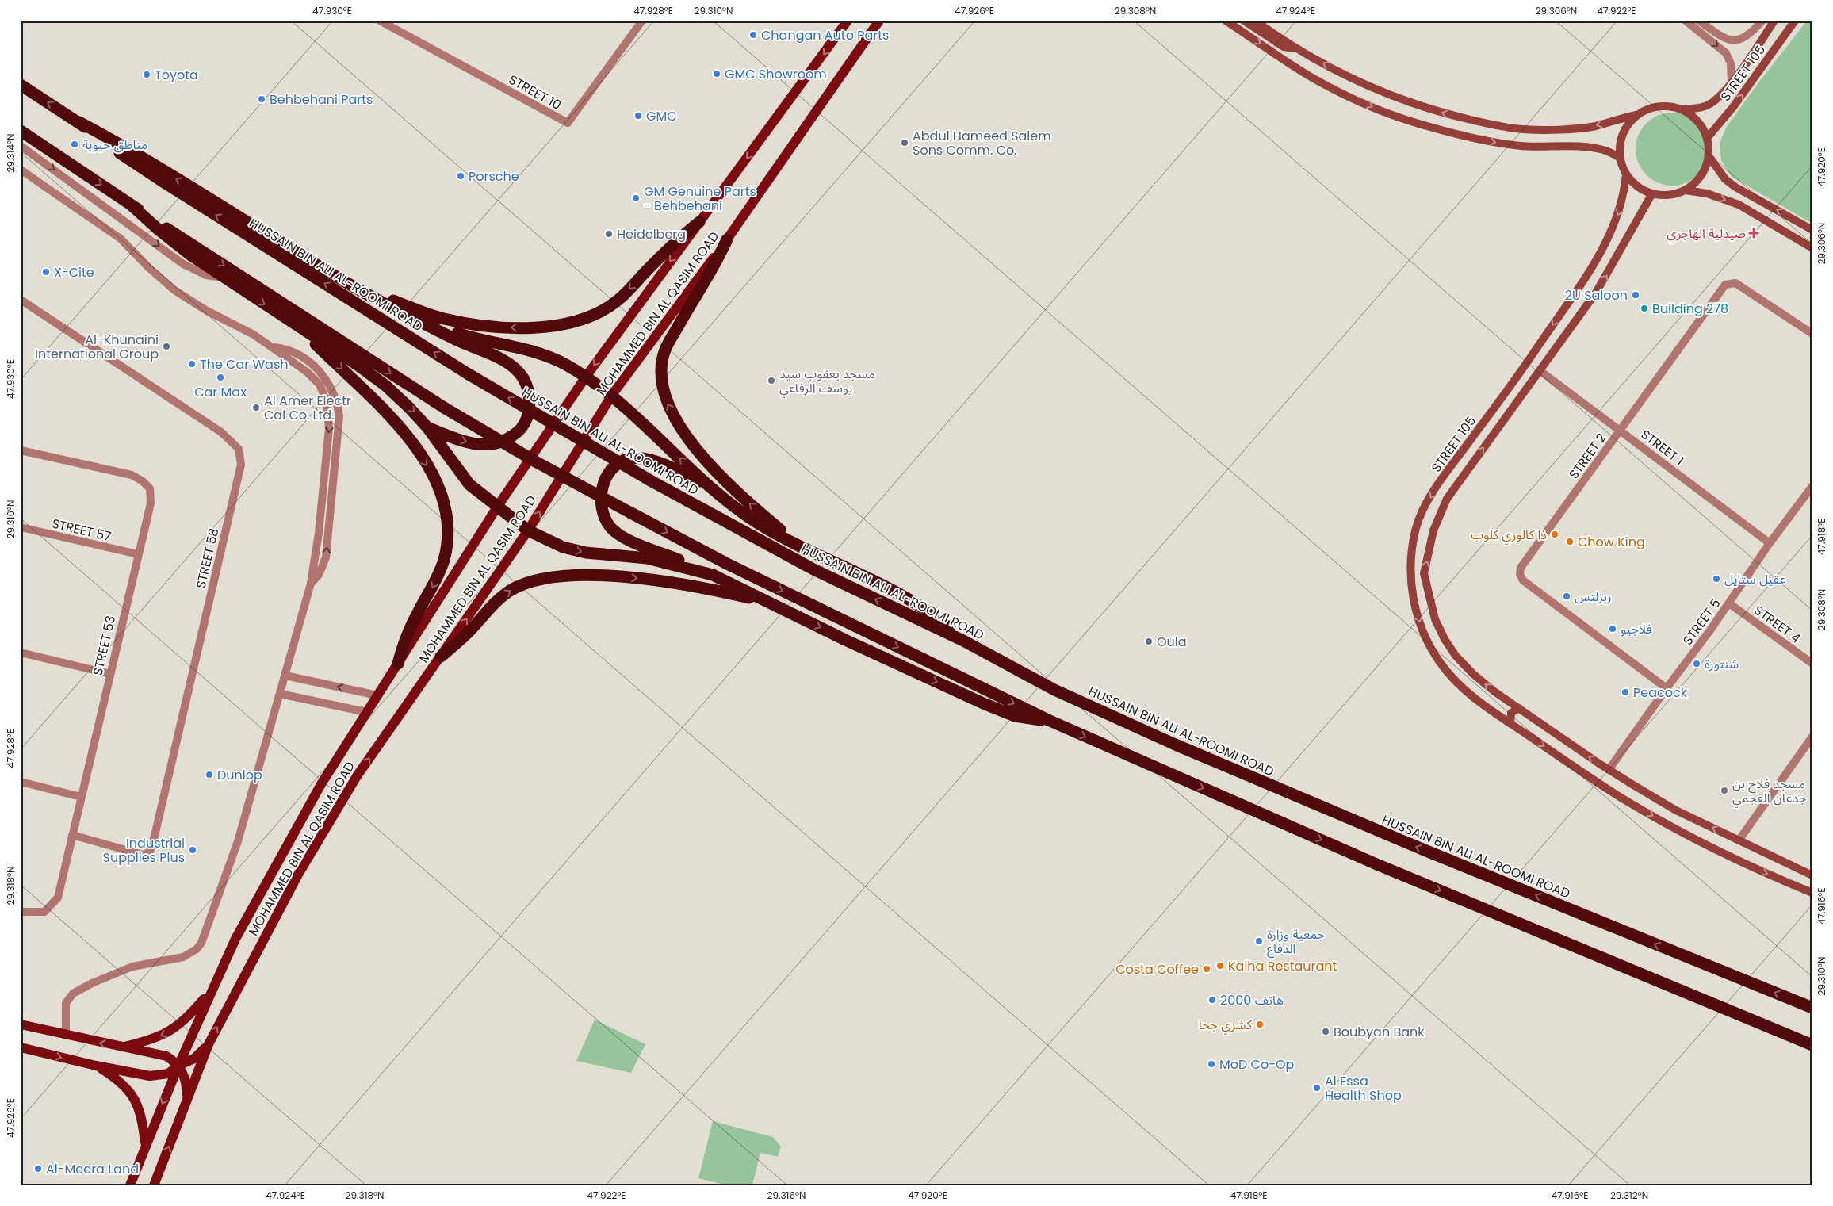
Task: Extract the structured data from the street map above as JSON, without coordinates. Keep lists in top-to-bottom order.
{
  "streets": {
    "highway": ["HUSSAIN BIN ALI AL-ROOMI ROAD"],
    "main road": ["MOHAMMED BIN AL QASIM ROAD"],
    "street": [
      "STREET 105",
      "STREET 10",
      "STREET 1",
      "STREET 2",
      "STREET 57",
      "STREET 58",
      "STREET 5",
      "STREET 4",
      "STREET 53"
    ]
  },
  "crossings": [
    ["STREET 105", "STREET 1"],
    ["STREET 105", "STREET 5"],
    ["STREET 1", "STREET 2"],
    ["STREET 1", "STREET 5"],
    ["STREET 2", "STREET 5"],
    ["STREET 57", "STREET 53"],
    ["STREET 58", "STREET 53"],
    ["STREET 5", "STREET 4"]
  ],
  "places": {
    "other": [
      "Changan Auto Parts",
      "GMC Showroom",
      "Toyota",
      "Behbehani Parts",
      "GMC",
      "Abdul Hameed Salem Sons Comm. Co.",
      "مناطق حيوية",
      "Porsche",
      "GM Genuine Parts - Behbehani",
      "Heidelberg",
      "X-Cite",
      "2U Saloon",
      "Building 278",
      "Al-Khunaini International Group",
      "The Car Wash",
      "Car Max",
      "مسجد يعقوب سيد يوسف الرفاعي",
      "Al Amer Electr Cal Co. Ltd.",
      "ذا كالوري كلوب",
      "Chow King",
      "عقيل ستايل",
      "ريزلتس",
      "فلاجيو",
      "Oula",
      "شنتورة",
      "Peacock",
      "Dunlop",
      "مسجد فلاح بن جدعان العجمي",
      "Industrial Supplies Plus",
      "جمعية وزارة الدفاع",
      "Kalha Restaurant",
      "Costa Coffee",
      "هاتف 2000",
      "كشري جحا",
      "Boubyan Bank",
      "MoD Co-Op",
      "Al Essa Health Shop",
      "Al-Meera Land"
    ],
    "health": ["صيدلية الهاجري"]
  },
  "coordinates": [
    "47.930°E",
    "47.928°E",
    "29.310°N",
    "47.926°E",
    "29.308°N",
    "47.924°E",
    "29.306°N",
    "47.922°E",
    "29.314°N",
    "47.920°E",
    "29.316°N",
    "47.918°E",
    "29.318°N",
    "47.916°E",
    "29.312°N"
  ]
}
